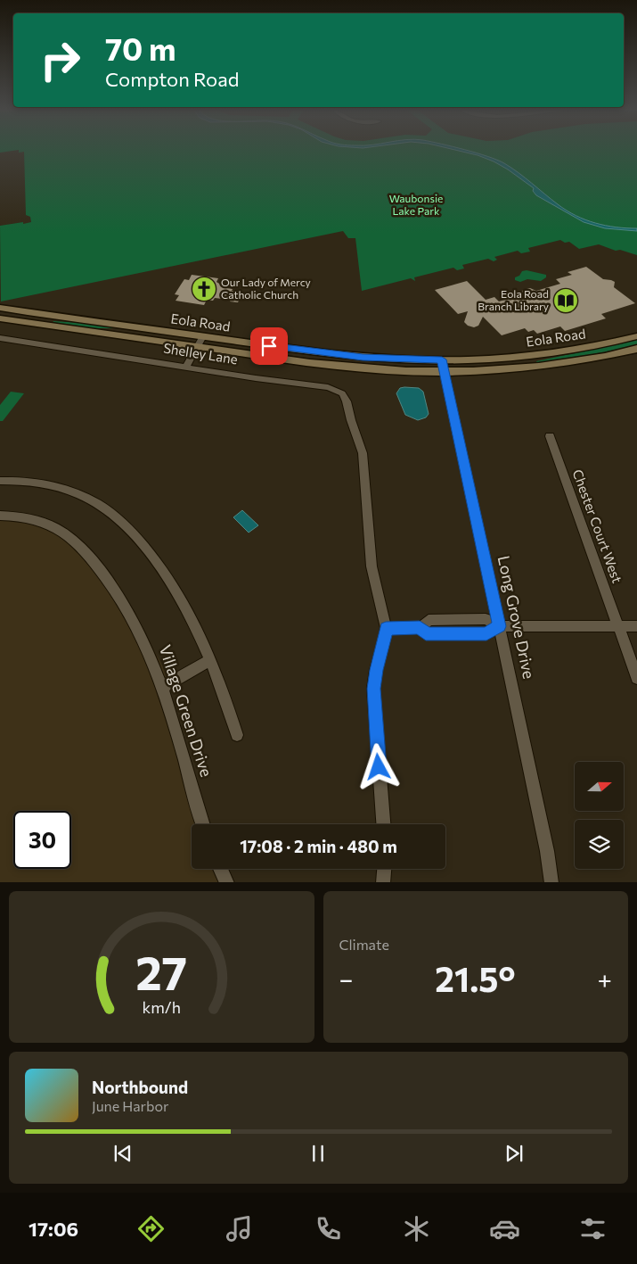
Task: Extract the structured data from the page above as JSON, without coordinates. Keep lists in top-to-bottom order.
{
  "streets": {
    "main road": ["Eola Road"],
    "street": [
      "Shelley Lane",
      "Chester Court West",
      "Long Grove Drive",
      "Village Green Drive"
    ]
  },
  "crossings": [
    ["Eola Road", "Long Grove Drive"]
  ],
  "parks": ["Waubonsie Lake Park"],
  "places": {
    "church": ["Our Lady of Mercy Catholic Church"],
    "library": ["Eola Road Branch Library"]
  },
  "north": "right",
  "page": {
    "turn": ["70 m", "Compton Road"],
    "limit": "30",
    "trip": "17:08 · 2 min · 480 m",
    "tile": "Climate",
    "heat": ["−", "21.5°", "+"],
    "song": ["Northbound", "June Harbor"],
    "tabs": "17:06",
    "gauge": ["27", "km/h"]
  }
}
